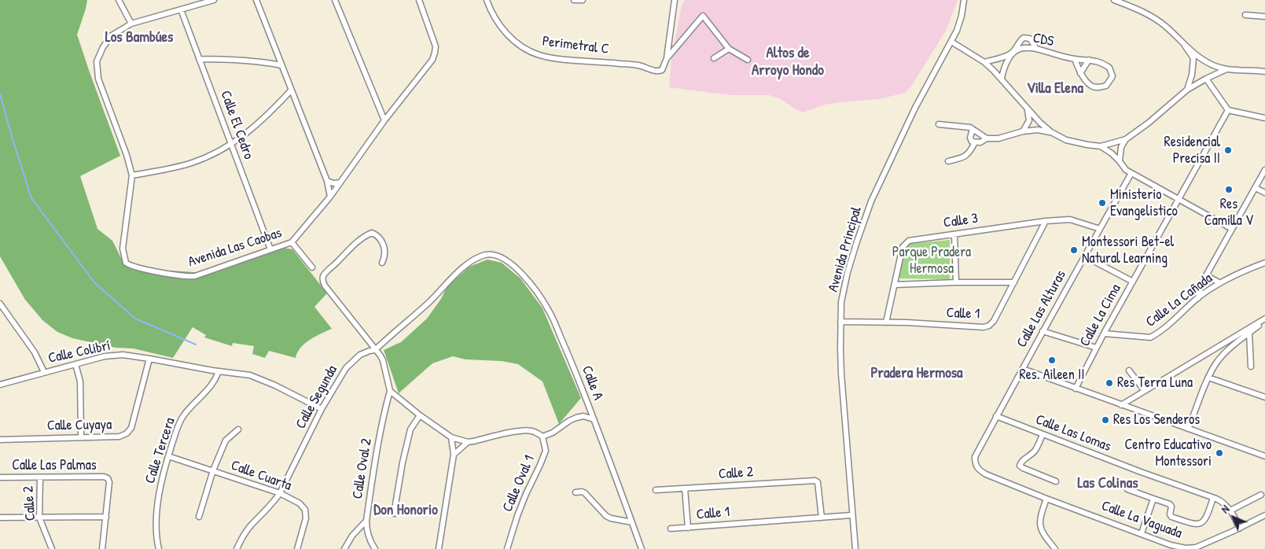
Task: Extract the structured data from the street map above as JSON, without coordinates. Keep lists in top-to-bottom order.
{
  "streets": {
    "street": [
      "CDS",
      "Perimetral C",
      "Calle El Cedro",
      "Calle 3",
      "Avenida Las Caobas",
      "Avenida Principal",
      "Calle La Cañada",
      "Calle Las Alturas",
      "Calle 1",
      "Calle La Cima",
      "Calle Colibrí",
      "Calle A",
      "Calle Segunda",
      "Calle Cuyaya",
      "Calle Las Lomas",
      "Calle Tercera",
      "Calle Las Palmas",
      "Calle Oval 2",
      "Calle 2",
      "Calle Cuarta",
      "Calle Oval 1",
      "Calle La Vaguada"
    ]
  },
  "crossings": [
    ["Calle El Cedro", "Avenida Las Caobas"],
    ["Calle 3", "Calle Las Alturas"],
    ["Calle 3", "Calle 1"],
    ["Avenida Principal", "Calle 1"],
    ["Calle La Cañada", "Calle La Cima"],
    ["Calle Las Alturas", "Calle Las Lomas"],
    ["Calle Las Alturas", "Calle La Vaguada"],
    ["Calle 1", "Calle 2"],
    ["Calle Colibrí", "Calle Segunda"],
    ["Calle Colibrí", "Calle Cuyaya"],
    ["Calle Colibrí", "Calle Tercera"],
    ["Calle A", "Calle Segunda"],
    ["Calle Segunda", "Calle Cuarta"],
    ["Calle Las Lomas", "Calle La Vaguada"],
    ["Calle Tercera", "Calle Cuarta"],
    ["Calle Las Palmas", "Calle 2"]
  ],
  "districts": [
    "Los Bambúes",
    "Altos de Arroyo Hondo",
    "Villa Elena",
    "Pradera Hermosa",
    "Las Colinas",
    "Don Honorio"
  ],
  "parks": ["Parque Pradera Hermosa"],
  "places": [
    "Residencial Precisa II",
    "Res Camilla V",
    "Ministerio Evangelistico",
    "Montessori Bet-el Natural Learning",
    "Res. Aileen II",
    "Res Terra Luna",
    "Res Los Senderos",
    "Centro Educativo Montessori"
  ],
  "north": "top left"
}
